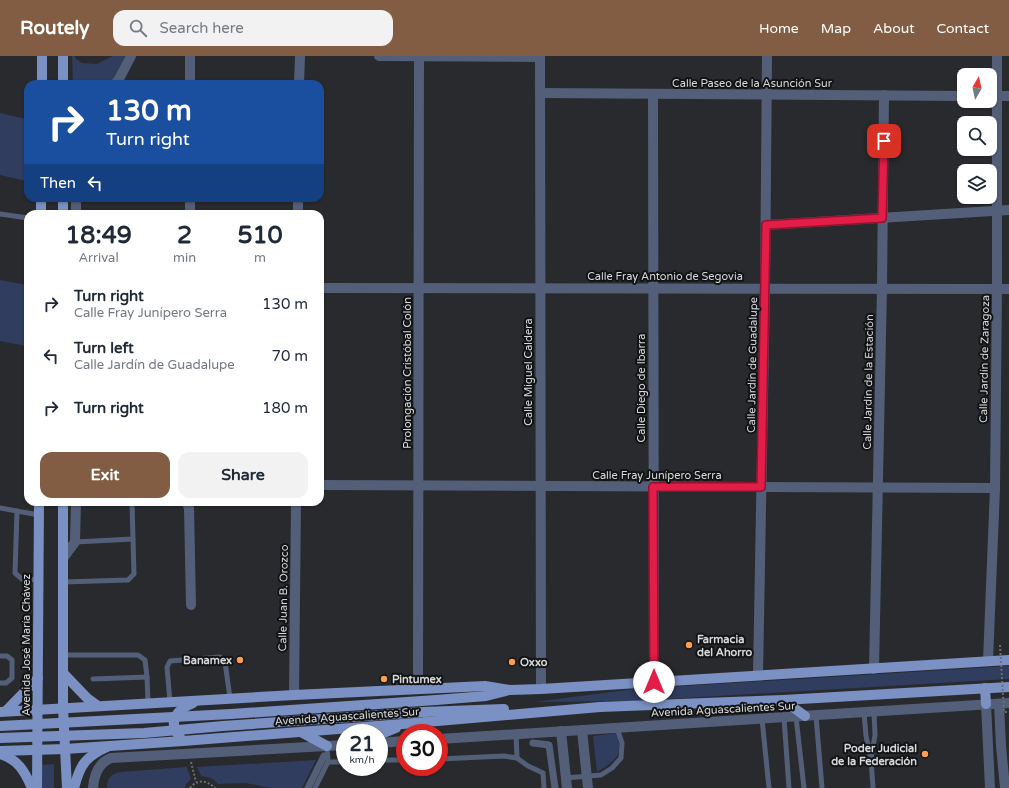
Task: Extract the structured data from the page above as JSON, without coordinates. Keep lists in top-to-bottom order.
{
  "streets": {
    "main road": ["Avenida José María Chávez", "Avenida Aguascalientes Sur"],
    "street": [
      "Calle Paseo de la Asunción Sur",
      "Calle Fray Antonio de Segovia",
      "Calle Jardín de Zaragoza",
      "Calle Jardín de Guadalupe",
      "Calle Miguel Caldera",
      "Prolongación Cristóbal Colón",
      "Calle Jardín de la Estación",
      "Calle Diego de Ibarra",
      "Calle Fray Junípero Serra",
      "Calle Juan B. Orozco"
    ]
  },
  "crossings": [
    ["Calle Paseo de la Asunción Sur", "Calle Jardín de Guadalupe"],
    ["Calle Paseo de la Asunción Sur", "Calle Miguel Caldera"],
    ["Calle Paseo de la Asunción Sur", "Calle Jardín de la Estación"],
    ["Calle Paseo de la Asunción Sur", "Calle Diego de Ibarra"],
    ["Calle Fray Antonio de Segovia", "Calle Jardín de Zaragoza"],
    ["Calle Fray Antonio de Segovia", "Calle Jardín de Guadalupe"],
    ["Calle Fray Antonio de Segovia", "Calle Miguel Caldera"],
    ["Calle Fray Antonio de Segovia", "Prolongación Cristóbal Colón"],
    ["Calle Fray Antonio de Segovia", "Calle Jardín de la Estación"],
    ["Calle Fray Antonio de Segovia", "Calle Diego de Ibarra"],
    ["Calle Jardín de Zaragoza", "Calle Fray Junípero Serra"],
    ["Calle Jardín de Zaragoza", "Avenida Aguascalientes Sur"],
    ["Calle Jardín de Guadalupe", "Calle Fray Junípero Serra"],
    ["Calle Jardín de Guadalupe", "Avenida Aguascalientes Sur"],
    ["Calle Miguel Caldera", "Calle Fray Junípero Serra"],
    ["Calle Miguel Caldera", "Avenida Aguascalientes Sur"],
    ["Prolongación Cristóbal Colón", "Calle Fray Junípero Serra"],
    ["Prolongación Cristóbal Colón", "Avenida Aguascalientes Sur"],
    ["Calle Jardín de la Estación", "Calle Fray Junípero Serra"],
    ["Calle Jardín de la Estación", "Avenida Aguascalientes Sur"],
    ["Calle Diego de Ibarra", "Calle Fray Junípero Serra"],
    ["Calle Diego de Ibarra", "Avenida Aguascalientes Sur"],
    ["Calle Juan B. Orozco", "Avenida Aguascalientes Sur"],
    ["Avenida José María Chávez", "Avenida Aguascalientes Sur"]
  ],
  "places": [
    "Farmacia del Ahorro",
    "Banamex",
    "Oxxo",
    "Pintumex",
    "Poder Judicial de la Federación"
  ],
  "north": "top",
  "page": {
    "header": "Routely",
    "search": "Search here",
    "nav": [
      "Home",
      "Map",
      "About",
      "Contact"
    ],
    "turn": ["130 m", "Turn right"],
    "then": "Then",
    "eta": [
      "18:49",
      "Arrival",
      "2",
      "min",
      "510",
      "m"
    ],
    "list": [
      {
        "name": "Turn right",
        "note": "Calle Fray Junípero Serra",
        "value": "130 m"
      },
      {
        "name": "Turn left",
        "note": "Calle Jardín de Guadalupe",
        "value": "70 m"
      },
      {
        "name": "Turn right",
        "value": "180 m"
      }
    ],
    "buttons": ["Exit", "Share"],
    "speed": "21 km/h",
    "limit": "30"
  }
}
